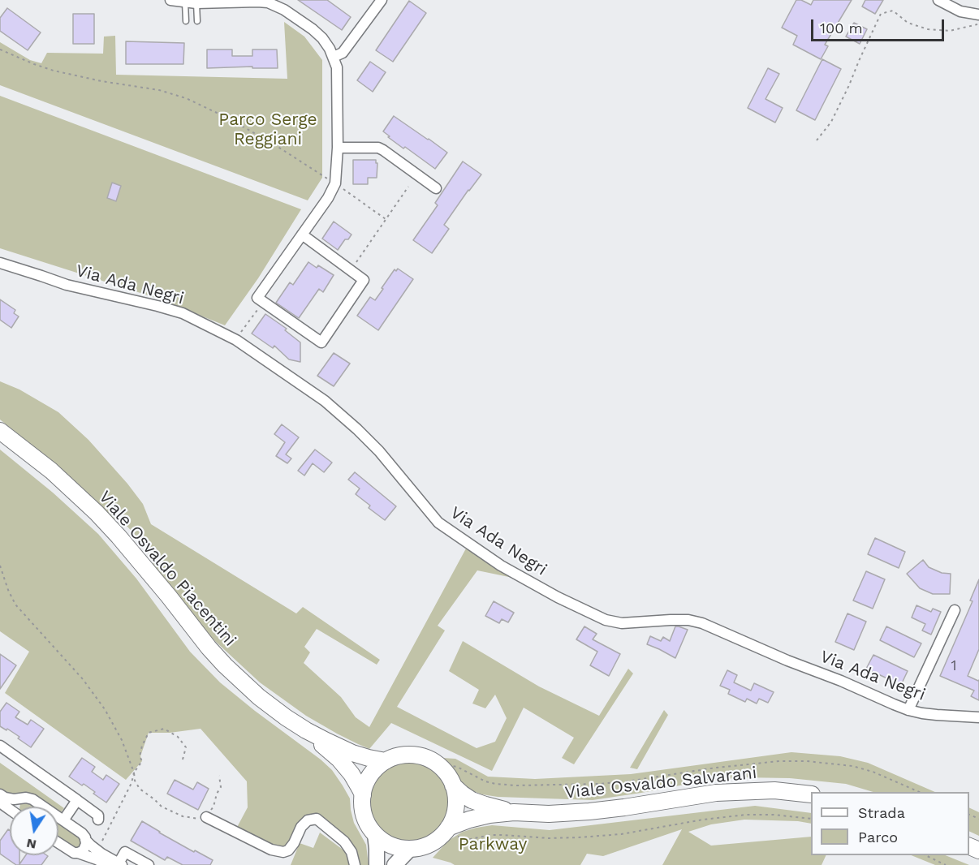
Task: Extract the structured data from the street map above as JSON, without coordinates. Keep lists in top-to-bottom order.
{
  "streets": {
    "main road": ["Viale Osvaldo Piacentini", "Viale Osvaldo Salvarani"],
    "street": ["Via Ada Negri"]
  },
  "crossings": [
    ["Viale Osvaldo Piacentini", "Viale Osvaldo Salvarani"]
  ],
  "parks": ["Parco Serge Reggiani", "Parkway"],
  "house_numbers": ["1"],
  "legend": ["Strada", "Parco"],
  "scale_bar": "100 m",
  "north": "bottom"
}
